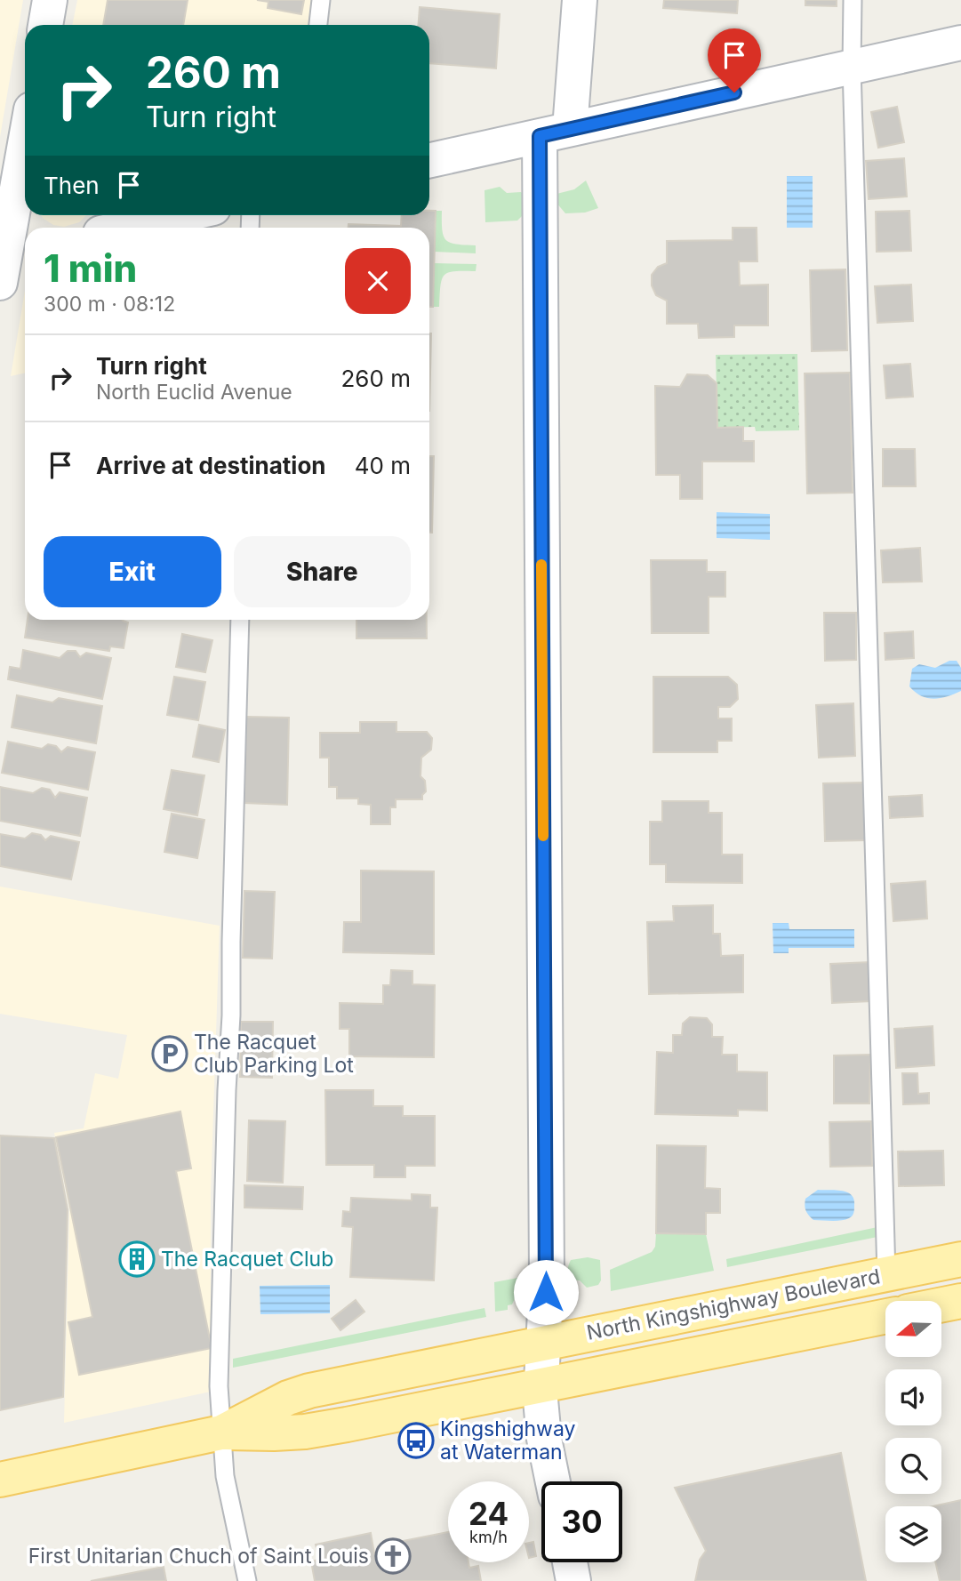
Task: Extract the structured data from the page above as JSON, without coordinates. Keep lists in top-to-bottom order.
{
  "streets": {
    "main road": ["North Kingshighway Boulevard"]
  },
  "places": {
    "parking": ["The Racquet Club Parking Lot"],
    "building": ["The Racquet Club"],
    "bus stop": ["Kingshighway at Waterman"],
    "church": ["First Unitarian Chuch of Saint Louis"]
  },
  "north": "left",
  "page": {
    "turn": ["260 m", "Turn right"],
    "then": "Then",
    "heading": ["1 min", "300 m · 08:12"],
    "list": [
      {
        "name": "Turn right",
        "note": "North Euclid Avenue",
        "value": "260 m"
      },
      {
        "name": "Arrive at destination",
        "value": "40 m"
      }
    ],
    "buttons": ["Exit", "Share"],
    "speed": "24 km/h",
    "limit": "30"
  }
}
